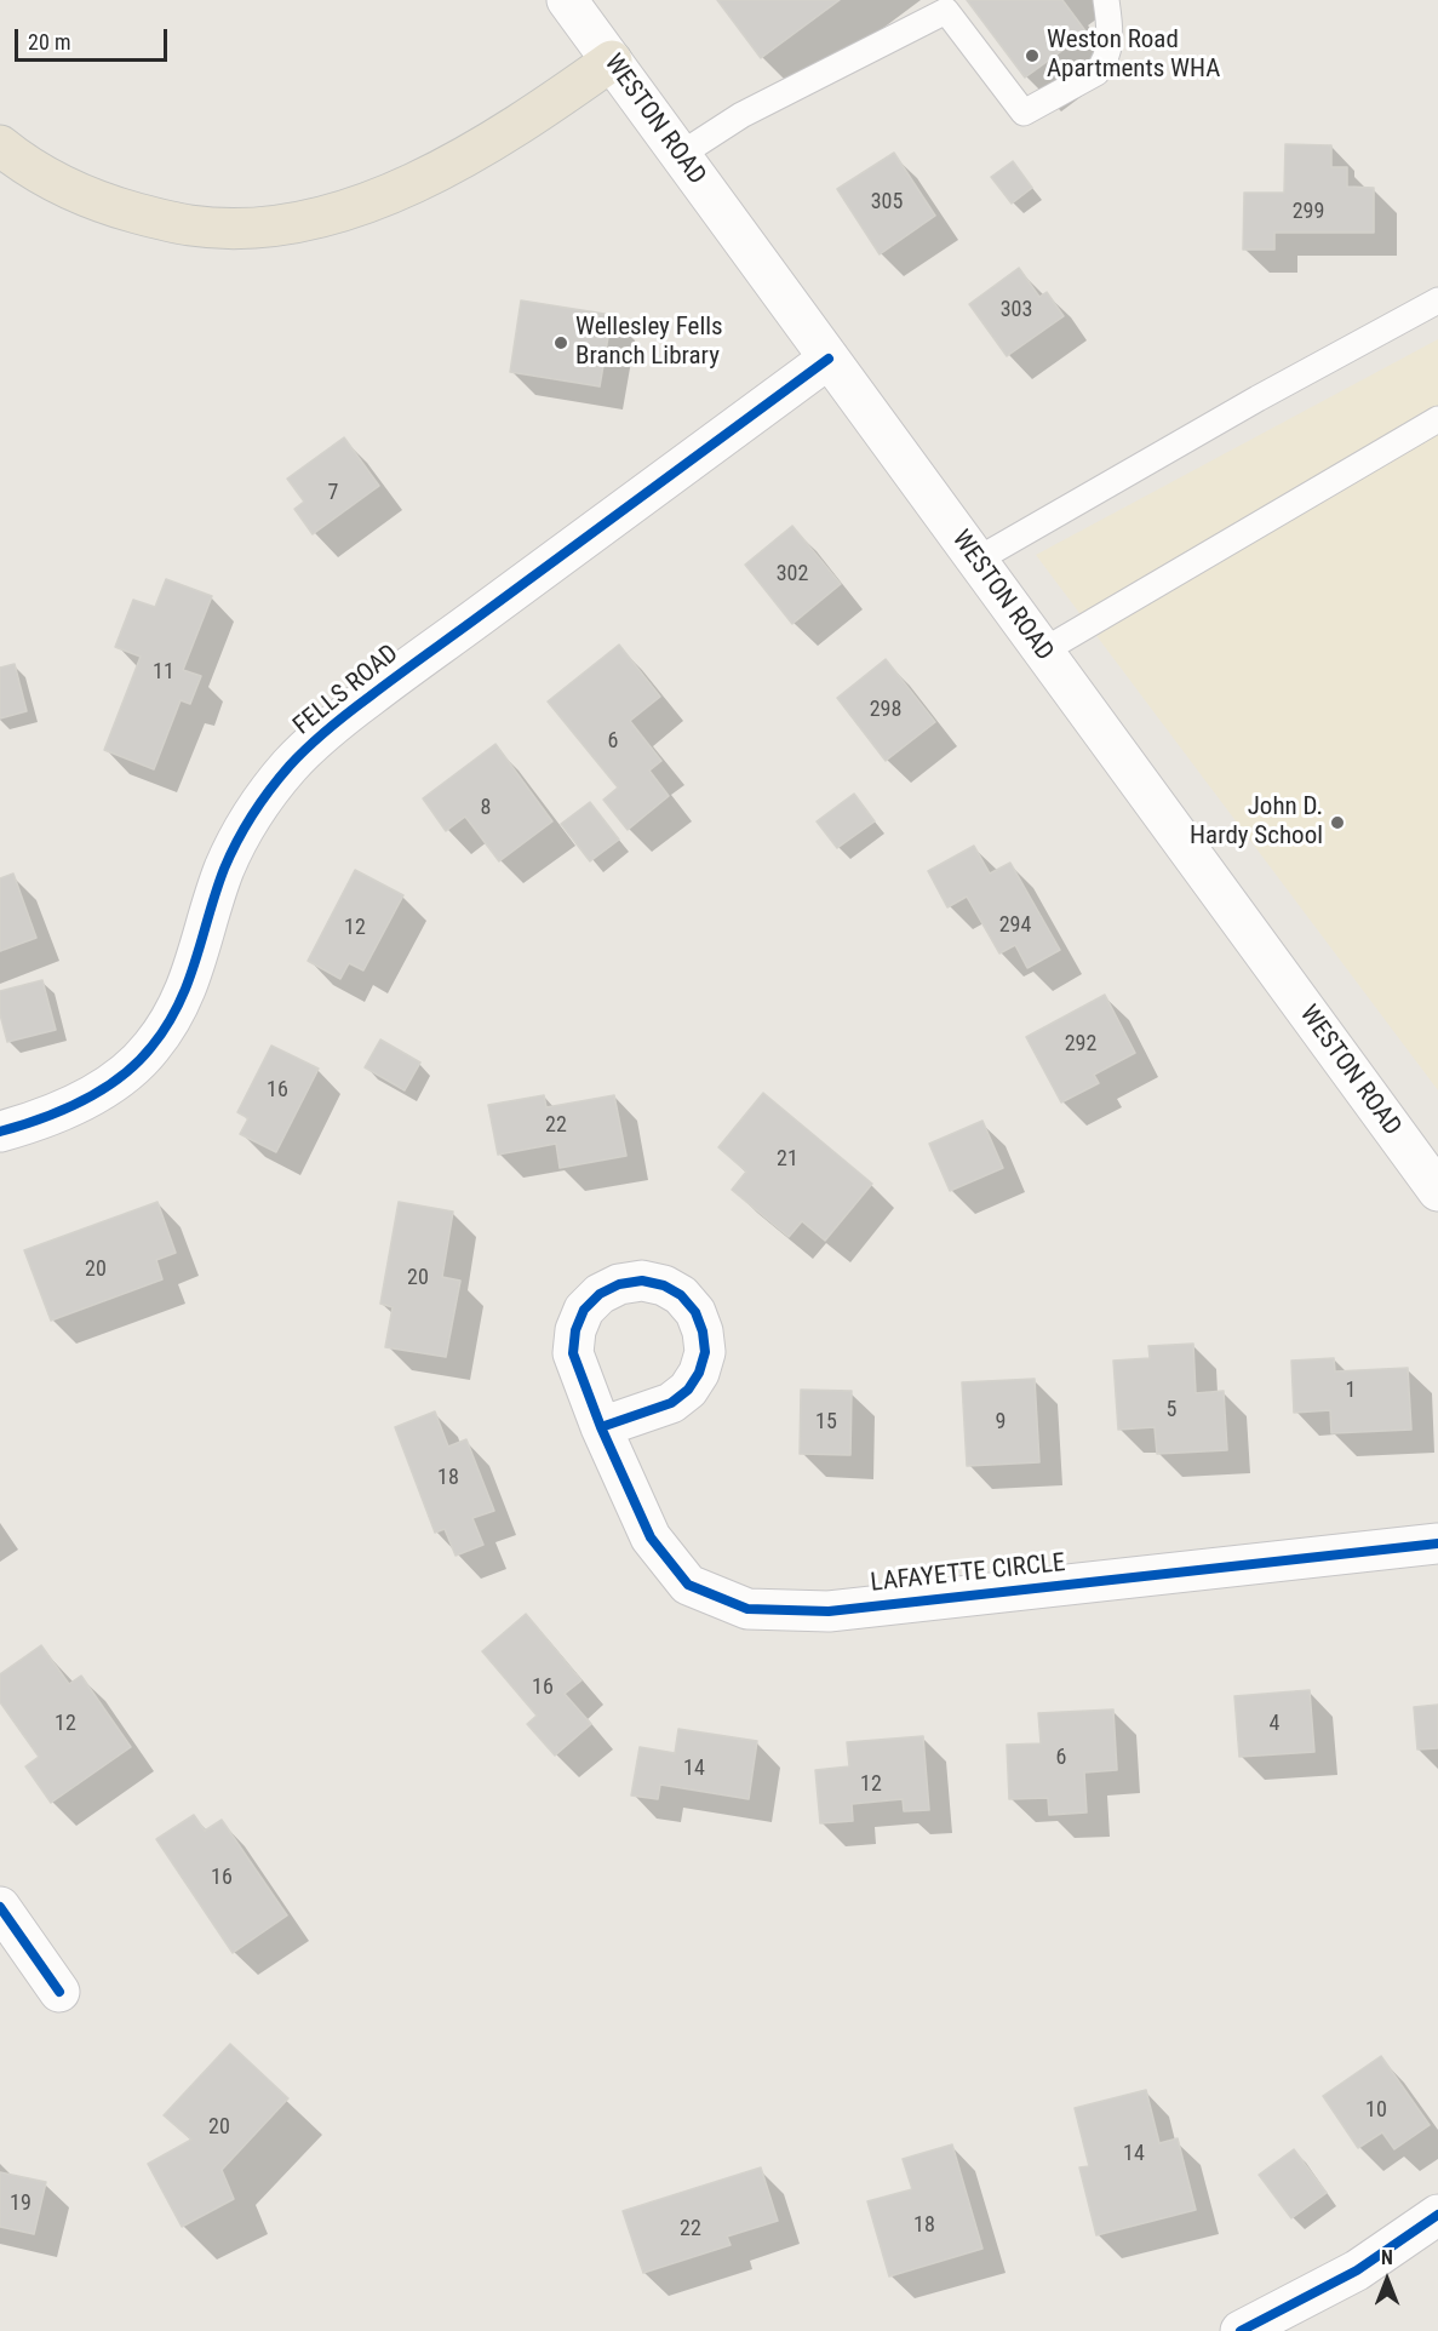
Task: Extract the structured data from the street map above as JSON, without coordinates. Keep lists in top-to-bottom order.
{
  "streets": {
    "street": ["WESTON ROAD", "FELLS ROAD", "LAFAYETTE CIRCLE"]
  },
  "crossings": [
    ["WESTON ROAD", "FELLS ROAD"]
  ],
  "places": ["Weston Road Apartments WHA", "Wellesley Fells Branch Library", "John D. Hardy School"],
  "house_numbers": [
    "305",
    "299",
    "303",
    "7",
    "302",
    "11",
    "298",
    "6",
    "8",
    "294",
    "12",
    "292",
    "16",
    "22",
    "21",
    "20",
    "20",
    "1",
    "5",
    "15",
    "9",
    "18",
    "16",
    "12",
    "4",
    "6",
    "14",
    "12",
    "16",
    "10",
    "20",
    "14",
    "19",
    "18",
    "22"
  ],
  "scale_bar": "20 m",
  "north": "top"
}
